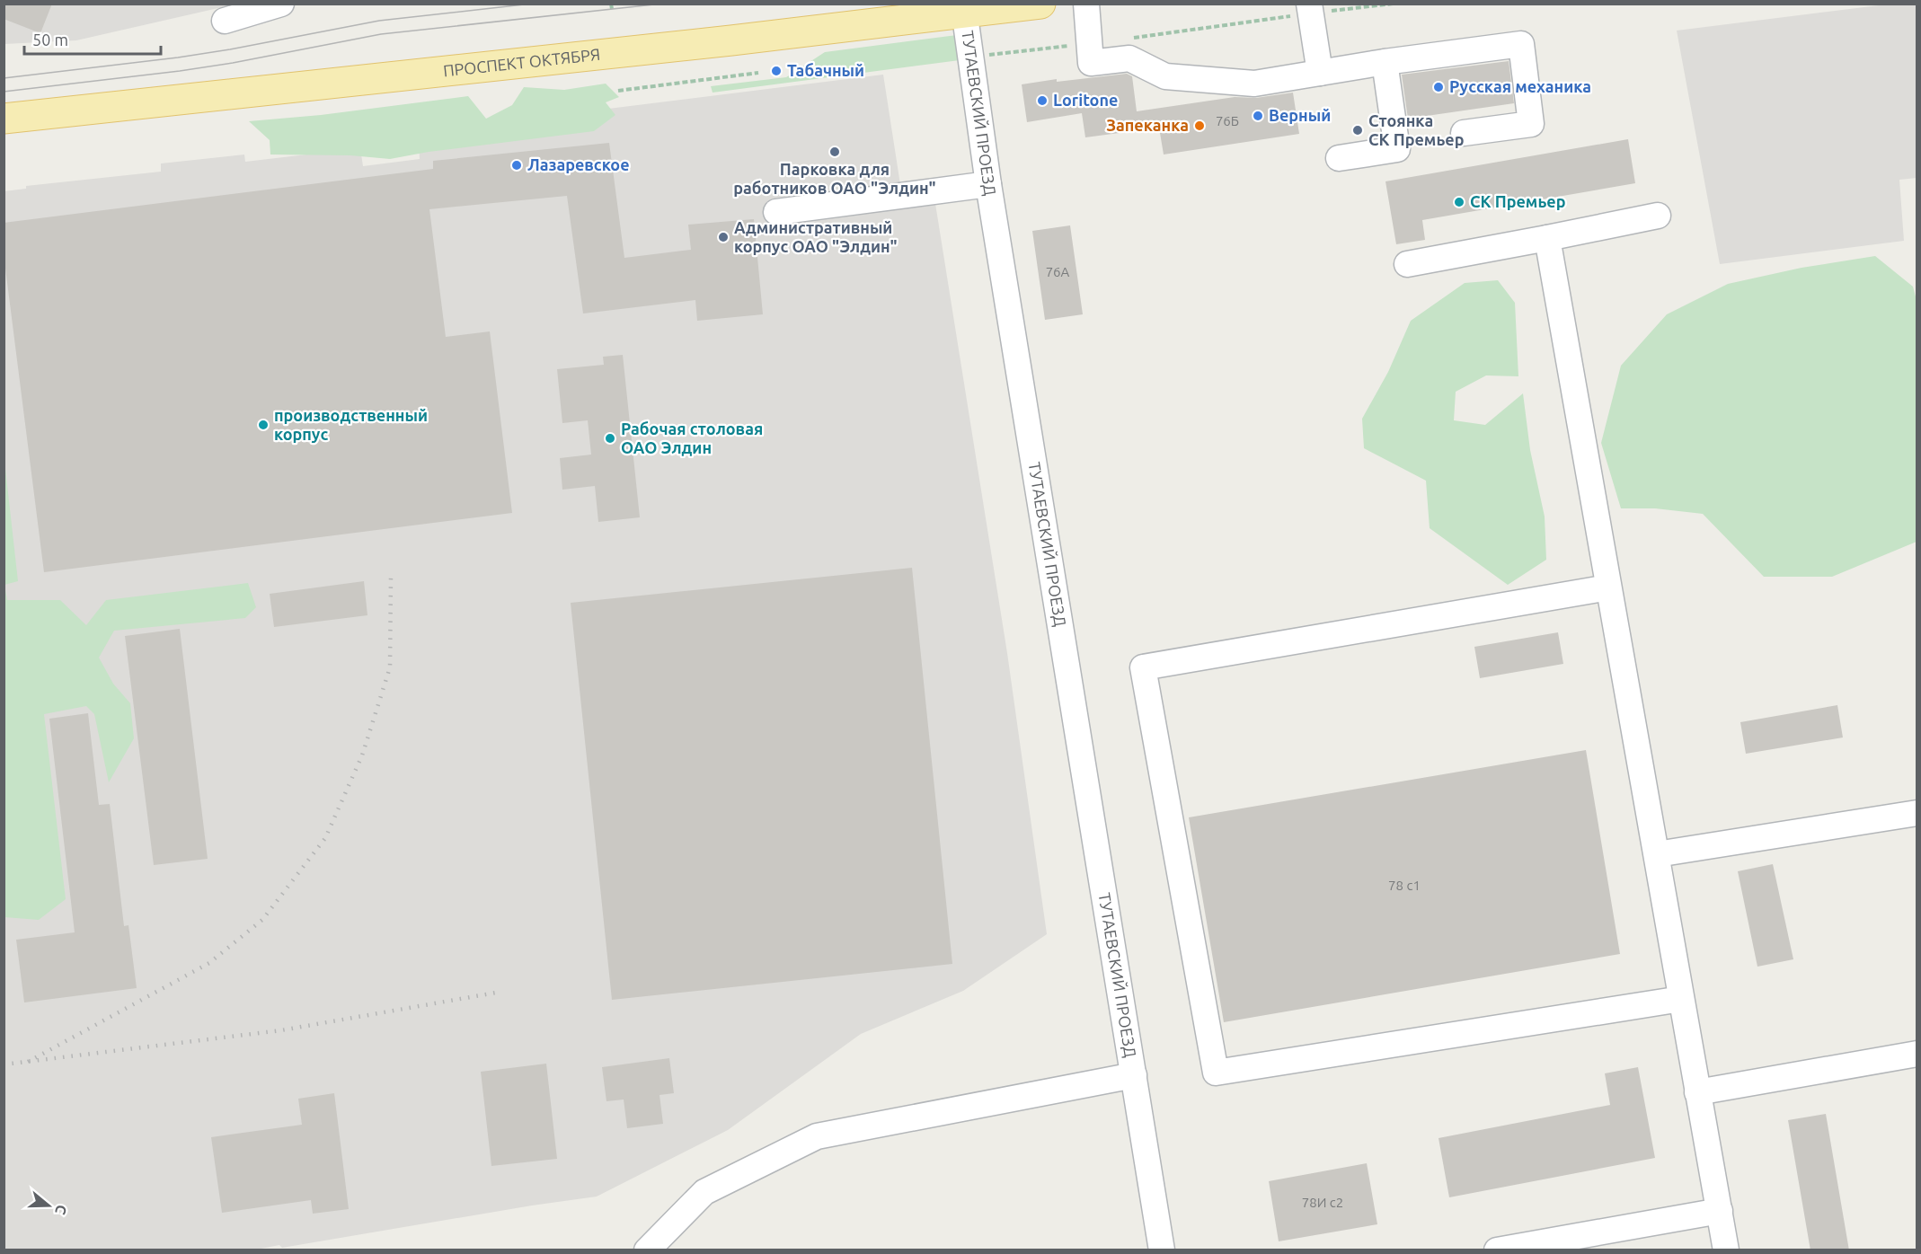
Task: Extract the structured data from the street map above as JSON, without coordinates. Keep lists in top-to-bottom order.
{
  "streets": {
    "main road": ["ПРОСПЕКТ ОКТЯБРЯ"],
    "street": ["ТУТАЕВСКИЙ ПРОЕЗД"]
  },
  "crossings": [
    ["ПРОСПЕКТ ОКТЯБРЯ", "ТУТАЕВСКИЙ ПРОЕЗД"]
  ],
  "places": [
    "Табачный",
    "Русская механика",
    "Loritone",
    "Верный",
    "Запеканка",
    "Стоянка СК Премьер",
    "Парковка для работников ОАО \"Элдин\"",
    "Лазаревское",
    "СК Премьер",
    "Административный корпус ОАО \"Элдин\"",
    "производственный корпус",
    "Рабочая столовая ОАО Элдин"
  ],
  "house_numbers": [
    "76Б",
    "76А",
    "78 с1",
    "78И с2"
  ],
  "scale_bar": "50 m",
  "north": "right"
}
